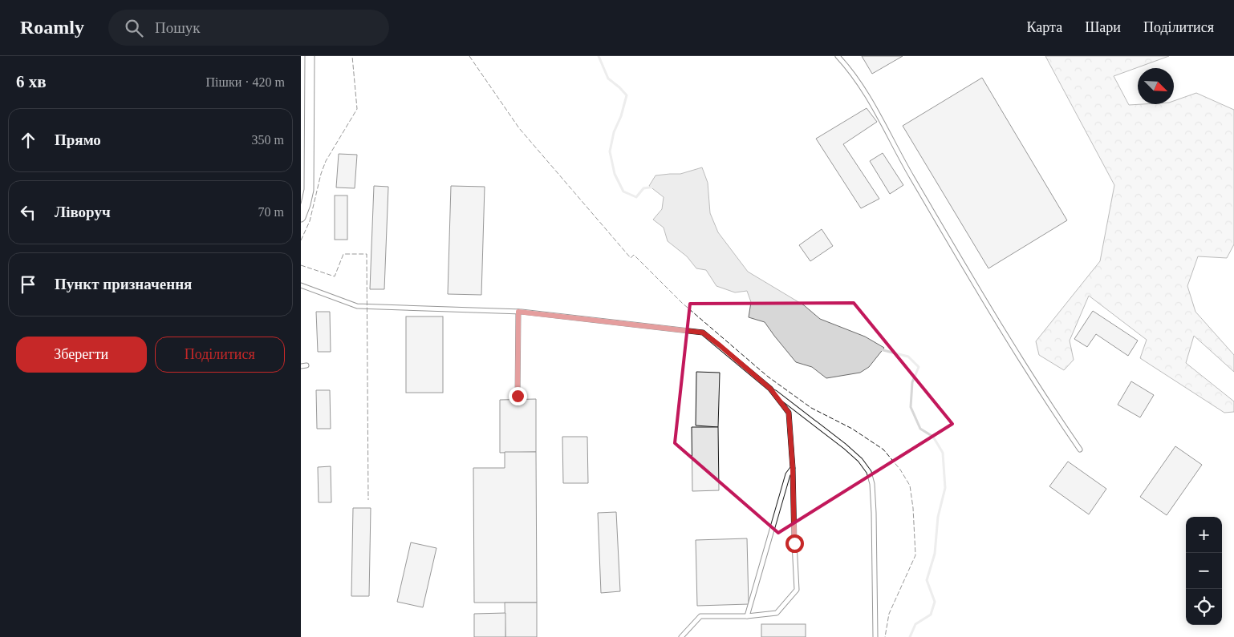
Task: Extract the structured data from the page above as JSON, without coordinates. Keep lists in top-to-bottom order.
{
  "north": "bottom right",
  "page": {
    "header": "Roamly",
    "search": "Пошук",
    "nav": ["Карта", "Шари", "Поділитися"],
    "heading": ["6 хв", "Пішки · 420 m"],
    "list": [
      ["Прямо", "350 m"],
      ["Ліворуч", "70 m"],
      "Пункт призначення"
    ],
    "buttons": ["Зберегти", "Поділитися"],
    "map_buttons": ["+", "−"]
  }
}
